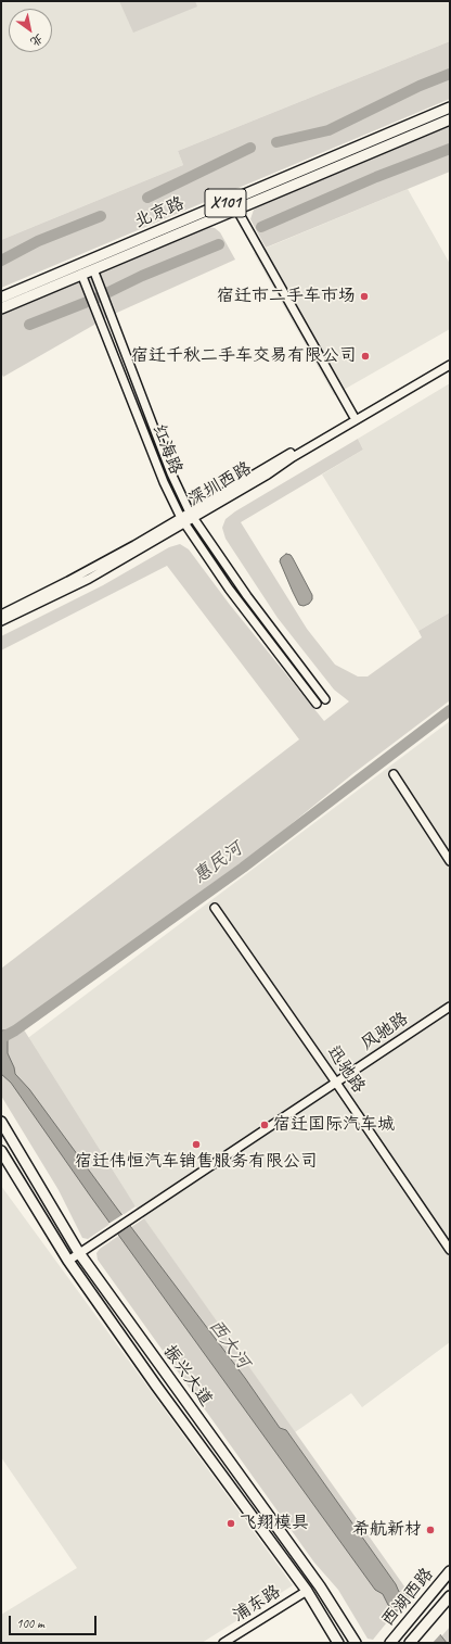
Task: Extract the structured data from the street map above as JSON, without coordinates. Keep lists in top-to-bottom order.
{
  "streets": {
    "main road": [
      "X101",
      "北京路",
      "振兴大道",
      "西湖西路"
    ],
    "street": [
      "红海路",
      "深圳西路",
      "风驰路",
      "迅驰路",
      "浦东路"
    ]
  },
  "crossings": [
    ["北京路", "红海路"],
    ["红海路", "深圳西路"],
    ["风驰路", "迅驰路"],
    ["风驰路", "振兴大道"],
    ["振兴大道", "浦东路"]
  ],
  "water": ["惠民河", "西大河"],
  "places": [
    "宿迁市二手车市场",
    "宿迁千秋二手车交易有限公司",
    "宿迁国际汽车城",
    "宿迁伟恒汽车销售服务有限公司",
    "飞翔模具",
    "希航新材"
  ],
  "scale_bar": "100 m",
  "north": "bottom right"
}
